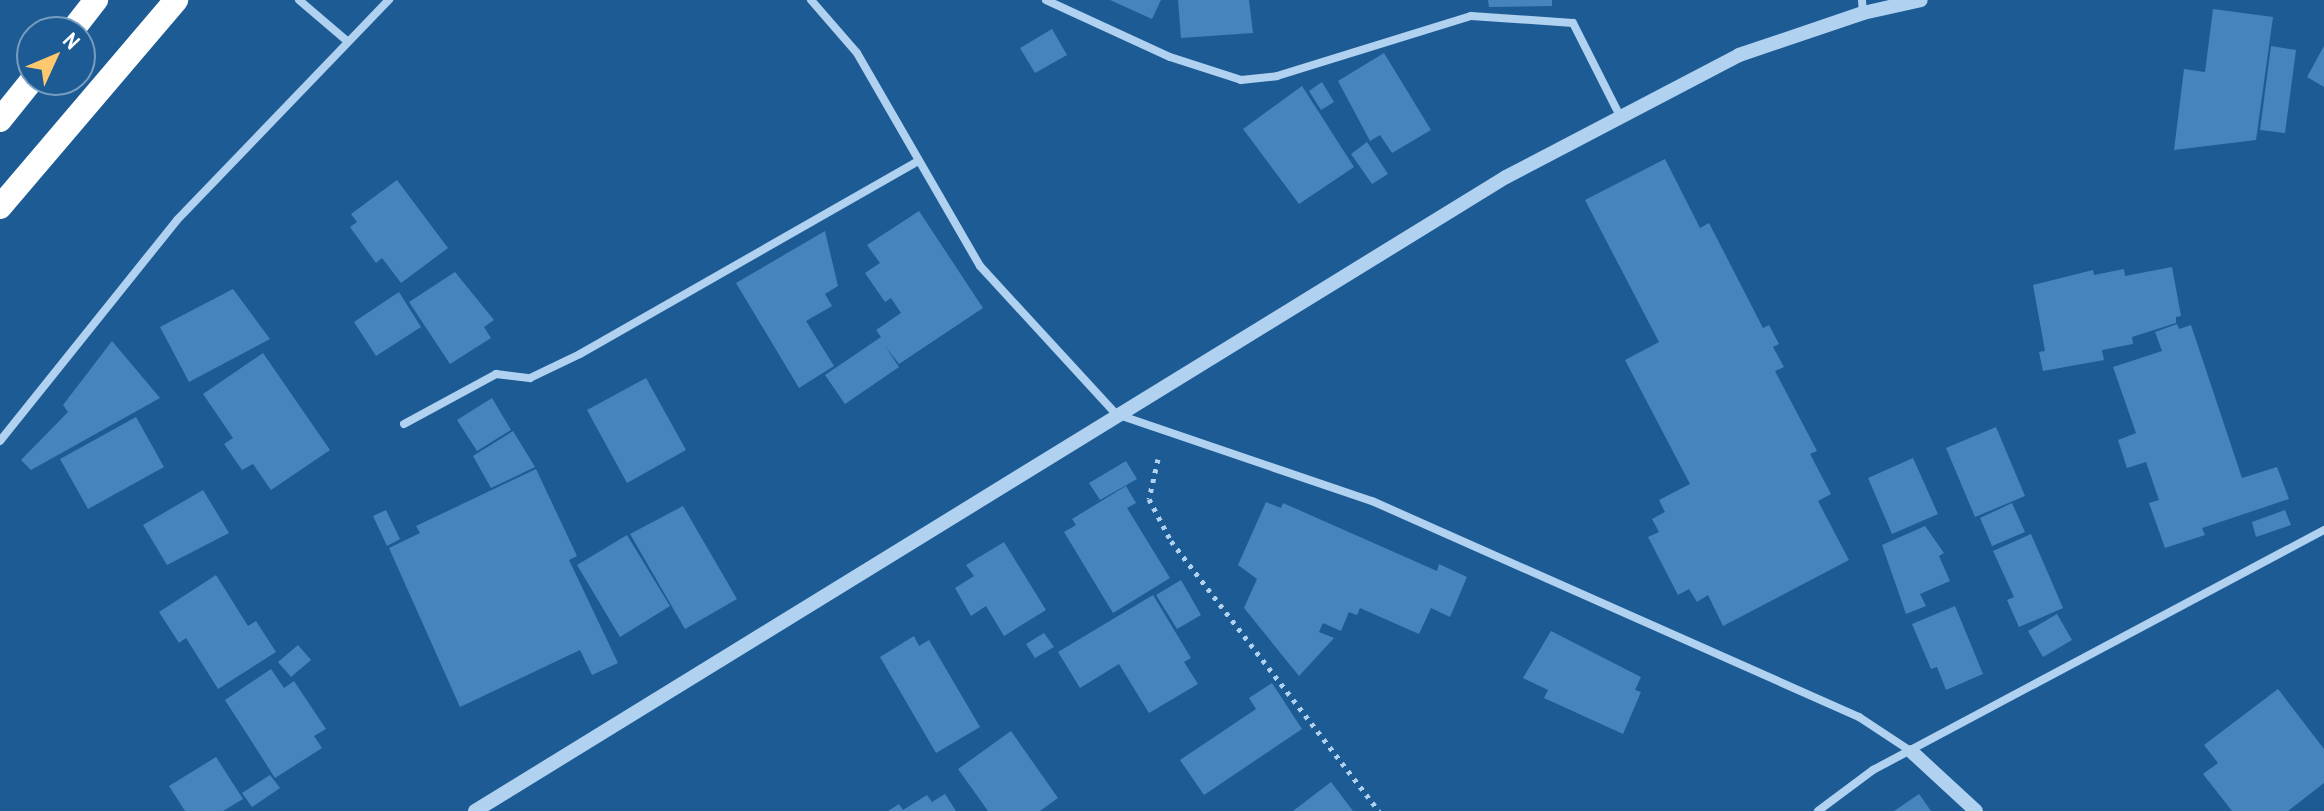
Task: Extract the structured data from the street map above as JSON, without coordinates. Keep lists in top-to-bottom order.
{
  "north": "top right"
}
